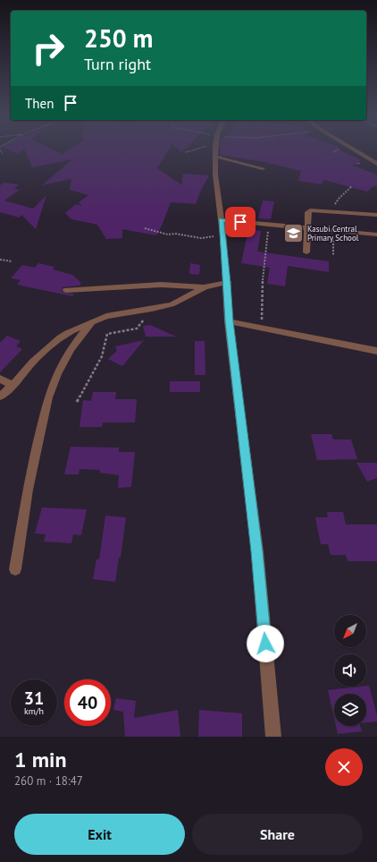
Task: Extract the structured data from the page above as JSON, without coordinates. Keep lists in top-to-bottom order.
{
  "places": {
    "school or university": ["Kasubi Central Primary School"]
  },
  "north": "bottom left",
  "page": {
    "turn": ["250 m", "Turn right"],
    "then": "Then",
    "speed": "31 km/h",
    "limit": "40",
    "heading": ["1 min", "260 m · 18:47"],
    "buttons": ["Exit", "Share"]
  }
}
